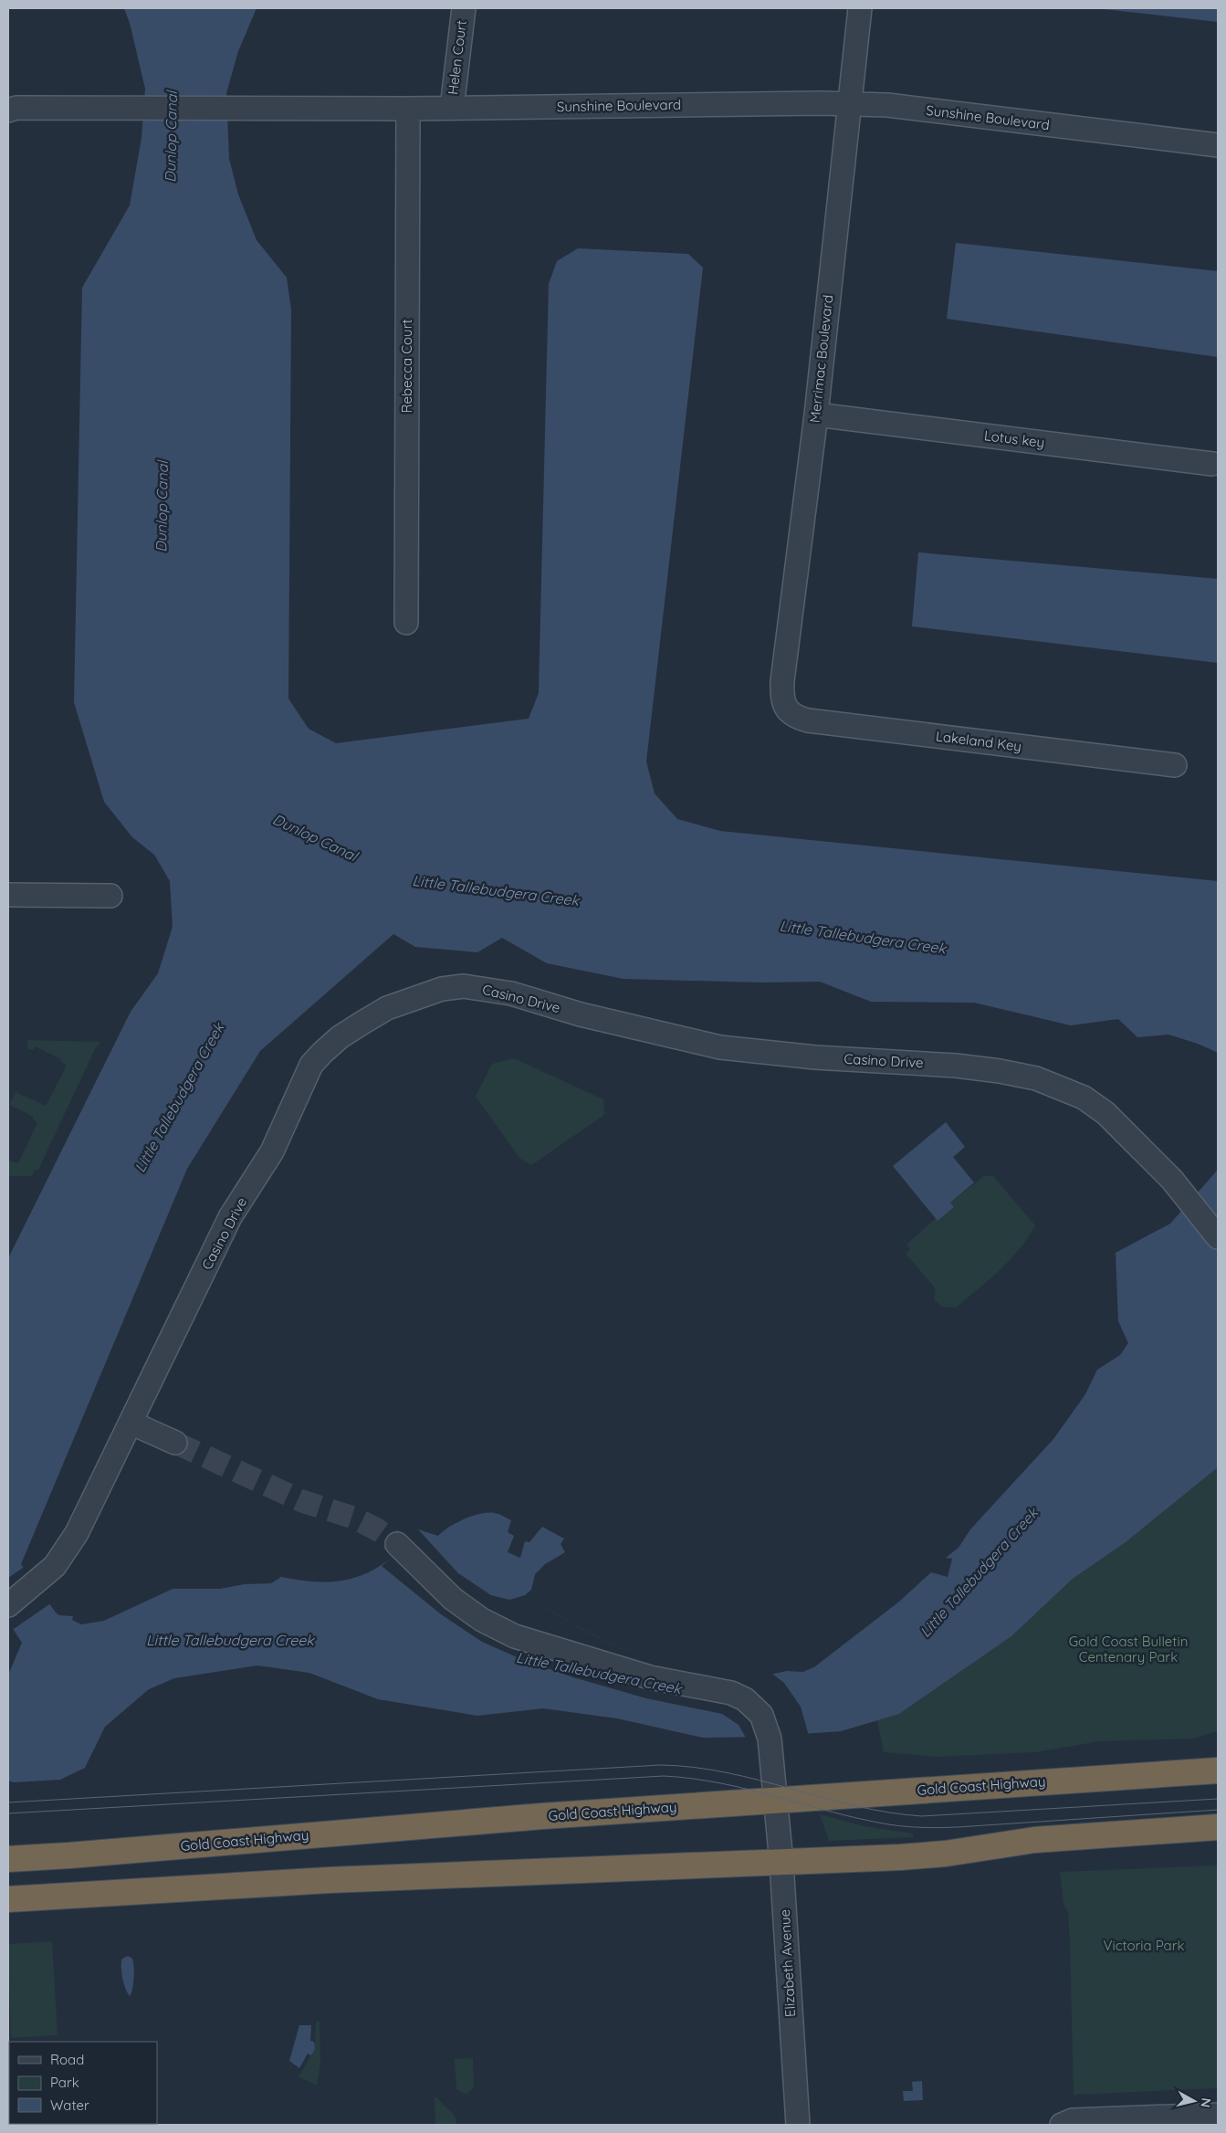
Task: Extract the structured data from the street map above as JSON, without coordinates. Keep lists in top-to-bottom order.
{
  "streets": {
    "highway": ["Gold Coast Highway"],
    "street": [
      "Helen Court",
      "Sunshine Boulevard",
      "Merrimac Boulevard",
      "Rebecca Court",
      "Lotus key",
      "Lakeland Key",
      "Casino Drive",
      "Elizabeth Avenue"
    ]
  },
  "crossings": [
    ["Helen Court", "Sunshine Boulevard"],
    ["Sunshine Boulevard", "Merrimac Boulevard"],
    ["Sunshine Boulevard", "Rebecca Court"],
    ["Merrimac Boulevard", "Lotus key"],
    ["Merrimac Boulevard", "Lakeland Key"],
    ["Gold Coast Highway", "Elizabeth Avenue"]
  ],
  "water": ["Dunlop Canal", "Little Tallebudgera Creek"],
  "parks": ["Gold Coast Bulletin Centenary Park", "Victoria Park"],
  "legend": ["Road", "Park", "Water"],
  "north": "right"
}
